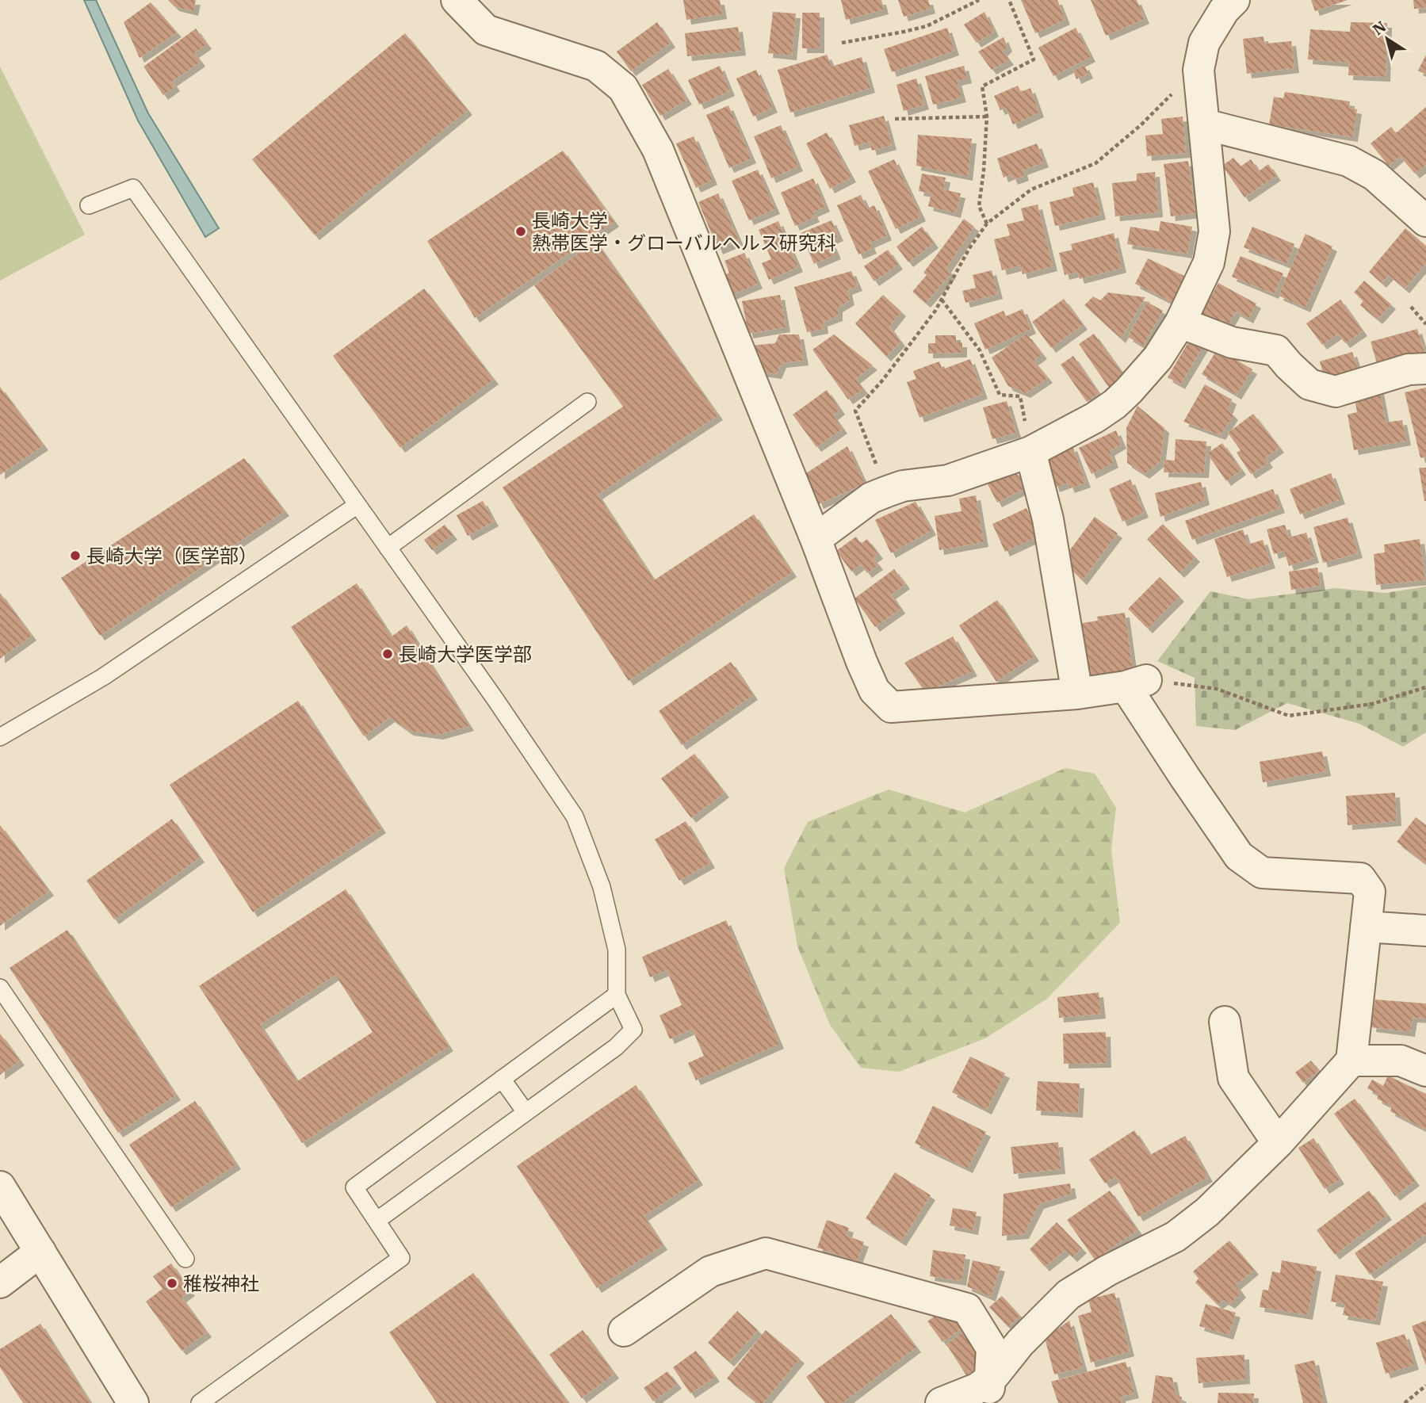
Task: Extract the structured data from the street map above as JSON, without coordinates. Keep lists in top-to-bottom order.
{
  "places": [
    "長崎大学 熱帯医学・グローバルヘルス研究科",
    "長崎大学（医学部）",
    "長崎大学医学部",
    "稚桜神社"
  ],
  "north": "top left"
}
